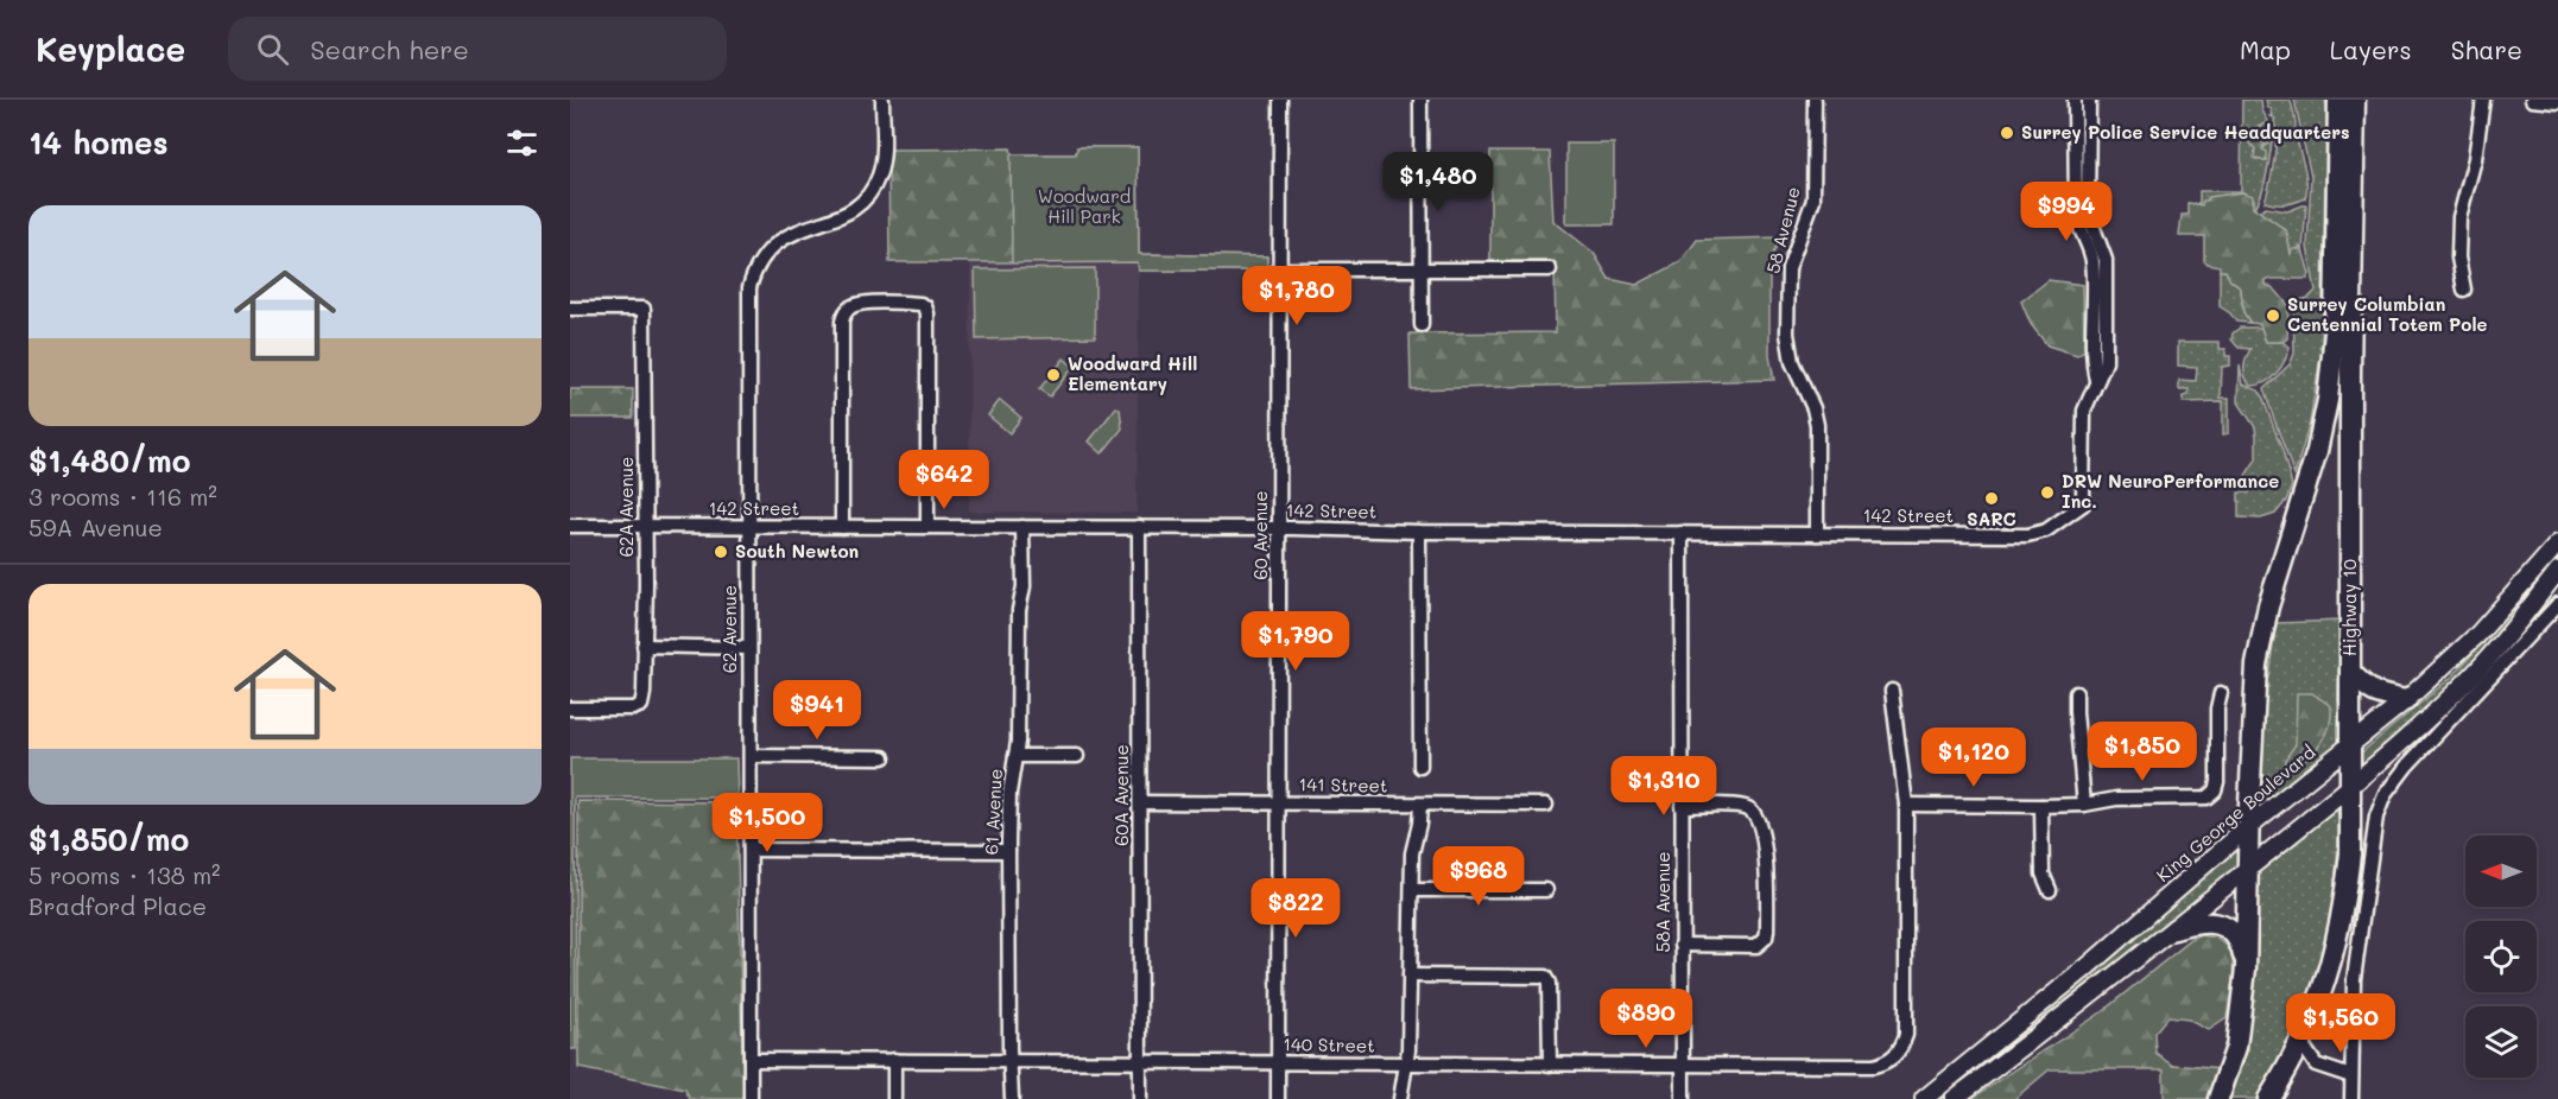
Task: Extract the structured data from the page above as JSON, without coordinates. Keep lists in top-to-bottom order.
{
  "streets": {
    "highway": ["Highway 10"],
    "main road": ["King George Boulevard"],
    "street": [
      "58 Avenue",
      "62A Avenue",
      "142 Street",
      "60 Avenue",
      "62 Avenue",
      "141 Street",
      "60A Avenue",
      "61 Avenue",
      "58A Avenue",
      "140 Street"
    ]
  },
  "crossings": [
    ["58 Avenue", "142 Street"],
    ["62A Avenue", "142 Street"],
    ["142 Street", "60 Avenue"],
    ["142 Street", "62 Avenue"],
    ["142 Street", "60A Avenue"],
    ["142 Street", "61 Avenue"],
    ["142 Street", "58A Avenue"],
    ["60 Avenue", "141 Street"],
    ["60 Avenue", "140 Street"],
    ["Highway 10", "King George Boulevard"],
    ["62 Avenue", "140 Street"],
    ["141 Street", "60A Avenue"],
    ["60A Avenue", "140 Street"],
    ["61 Avenue", "140 Street"],
    ["58A Avenue", "140 Street"]
  ],
  "parks": ["Woodward Hill Park"],
  "places": [
    "Surrey Police Service Headquarters",
    "Surrey Columbian Centennial Totem Pole",
    "Woodward Hill Elementary",
    "DRW NeuroPerformance Inc.",
    "SARC",
    "South Newton"
  ],
  "north": "left",
  "page": {
    "header": "Keyplace",
    "search": "Search here",
    "nav": ["Map", "Layers", "Share"],
    "heading": "14 homes",
    "price": [
      "$1,480",
      "$994",
      "$1,780",
      "$642",
      "$1,790",
      "$941",
      "$1,850",
      "$1,120",
      "$1,310",
      "$1,500",
      "$968",
      "$822",
      "$890",
      "$1,560"
    ],
    "list": [
      {
        "name": "$1,480/mo",
        "note": "3 rooms · 116 m² · 59A Avenue"
      },
      {
        "name": "$1,850/mo",
        "note": "5 rooms · 138 m² · Bradford Place"
      }
    ]
  }
}
